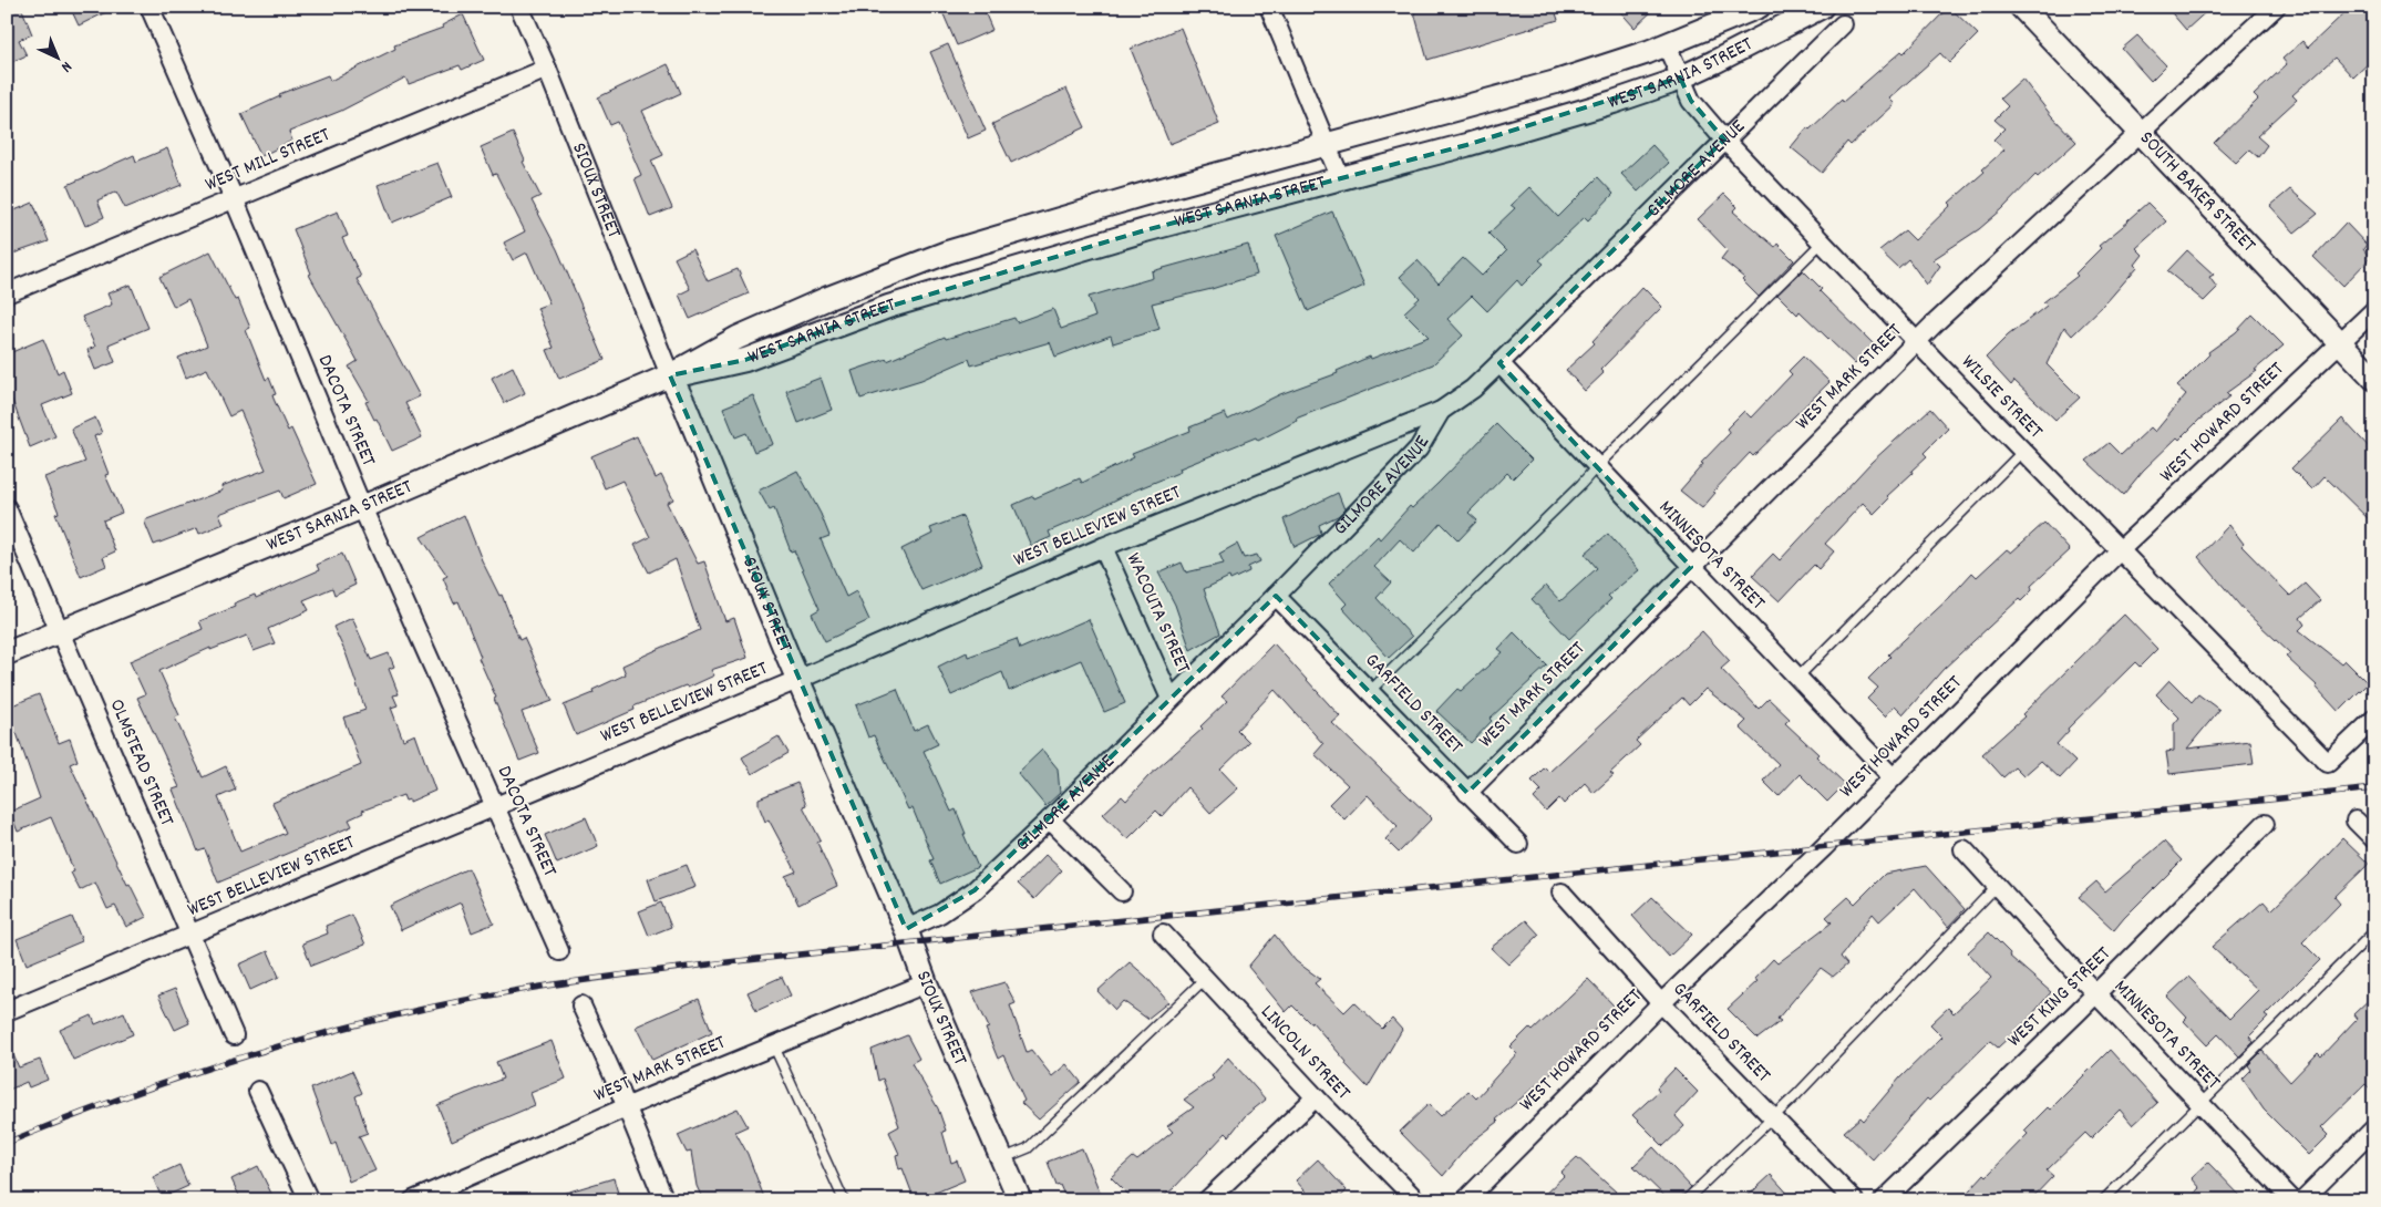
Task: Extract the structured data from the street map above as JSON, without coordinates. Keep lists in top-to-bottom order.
{
  "streets": {
    "street": [
      "WEST SARNIA STREET",
      "WEST MILL STREET",
      "GILMORE AVENUE",
      "SIOUX STREET",
      "SOUTH BAKER STREET",
      "WEST MARK STREET",
      "WILSIE STREET",
      "DACOTA STREET",
      "WEST HOWARD STREET",
      "WEST BELLEVIEW STREET",
      "MINNESOTA STREET",
      "WACOUTA STREET",
      "GARFIELD STREET",
      "OLMSTEAD STREET",
      "WEST KING STREET",
      "LINCOLN STREET"
    ]
  },
  "crossings": [
    ["WEST SARNIA STREET", "SIOUX STREET"],
    ["WEST SARNIA STREET", "WILSIE STREET"],
    ["WEST SARNIA STREET", "DACOTA STREET"],
    ["WEST SARNIA STREET", "OLMSTEAD STREET"],
    ["WEST MILL STREET", "SIOUX STREET"],
    ["WEST MILL STREET", "DACOTA STREET"],
    ["GILMORE AVENUE", "SIOUX STREET"],
    ["GILMORE AVENUE", "WILSIE STREET"],
    ["GILMORE AVENUE", "WEST BELLEVIEW STREET"],
    ["GILMORE AVENUE", "MINNESOTA STREET"],
    ["GILMORE AVENUE", "WACOUTA STREET"],
    ["GILMORE AVENUE", "GARFIELD STREET"],
    ["SIOUX STREET", "WEST MARK STREET"],
    ["SIOUX STREET", "WEST BELLEVIEW STREET"],
    ["SOUTH BAKER STREET", "WEST MARK STREET"],
    ["SOUTH BAKER STREET", "WEST HOWARD STREET"],
    ["WEST MARK STREET", "WILSIE STREET"],
    ["WEST MARK STREET", "MINNESOTA STREET"],
    ["WEST MARK STREET", "GARFIELD STREET"],
    ["WILSIE STREET", "WEST HOWARD STREET"],
    ["DACOTA STREET", "WEST BELLEVIEW STREET"],
    ["WEST HOWARD STREET", "MINNESOTA STREET"],
    ["WEST HOWARD STREET", "GARFIELD STREET"],
    ["WEST BELLEVIEW STREET", "WACOUTA STREET"],
    ["WEST BELLEVIEW STREET", "OLMSTEAD STREET"],
    ["MINNESOTA STREET", "WEST KING STREET"]
  ],
  "north": "bottom right"
}
